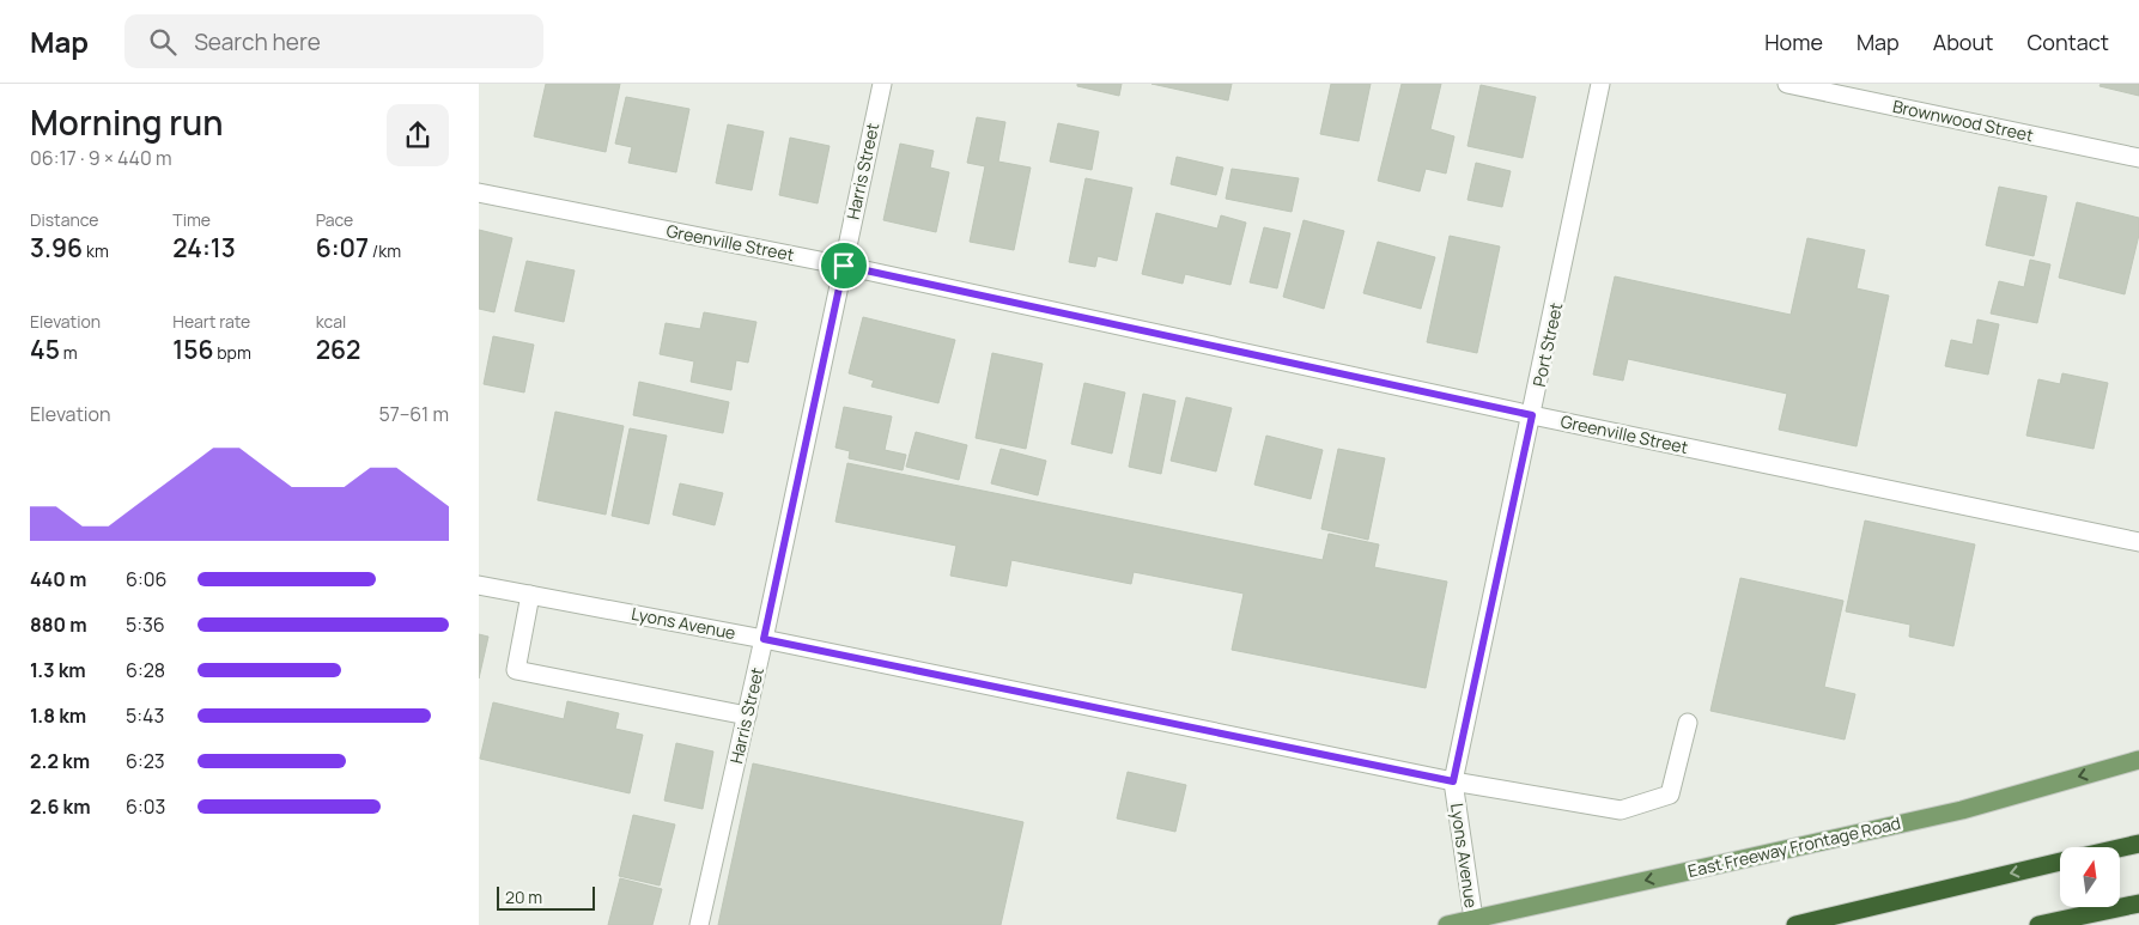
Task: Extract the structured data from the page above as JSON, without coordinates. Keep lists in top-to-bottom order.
{
  "streets": {
    "main road": ["East Freeway Frontage Road"],
    "street": [
      "Brownwood Street",
      "Harris Street",
      "Greenville Street",
      "Port Street",
      "Lyons Avenue"
    ]
  },
  "crossings": [
    ["Harris Street", "Greenville Street"],
    ["Harris Street", "Lyons Avenue"],
    ["Greenville Street", "Port Street"],
    ["Port Street", "Lyons Avenue"],
    ["Lyons Avenue", "East Freeway Frontage Road"]
  ],
  "one_way": ["East Freeway Frontage Road"],
  "scale_bar": "20 m",
  "north": "top",
  "page": {
    "header": "Map",
    "search": "Search here",
    "nav": [
      "Home",
      "Map",
      "About",
      "Contact"
    ],
    "heading": ["Morning run", "06:17 · 9 × 440 m"],
    "stats": [
      ["Distance", "3.96 km"],
      ["Time", "24:13"],
      ["Pace", "6:07 /km"],
      ["Elevation", "45 m"],
      ["Heart rate", "156 bpm"],
      ["kcal", "262"]
    ],
    "chart": ["Elevation", "57–61 m"],
    "list": [
      {
        "name": "440 m",
        "note": "6:06"
      },
      {
        "name": "880 m",
        "note": "5:36"
      },
      {
        "name": "1.3 km",
        "note": "6:28"
      },
      {
        "name": "1.8 km",
        "note": "5:43"
      },
      {
        "name": "2.2 km",
        "note": "6:23"
      },
      {
        "name": "2.6 km",
        "note": "6:03"
      }
    ],
    "scale": "20 m"
  }
}
